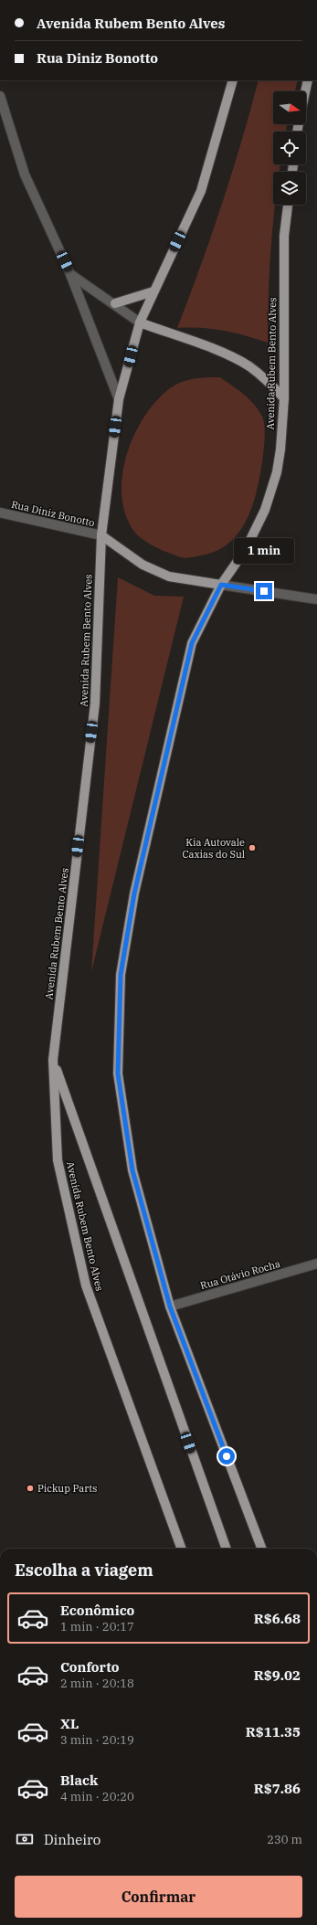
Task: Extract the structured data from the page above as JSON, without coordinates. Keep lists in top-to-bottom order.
{
  "streets": {
    "main road": ["Avenida Rubem Bento Alves"],
    "street": ["Rua Diniz Bonotto", "Rua Otávio Rocha"]
  },
  "crossings": [
    ["Avenida Rubem Bento Alves", "Rua Diniz Bonotto"],
    ["Avenida Rubem Bento Alves", "Rua Otávio Rocha"]
  ],
  "places": ["Kia Autovale Caxias do Sul", "Pickup Parts"],
  "north": "right",
  "page": {
    "banner": ["Avenida Rubem Bento Alves", "Rua Diniz Bonotto"],
    "bubble": "1 min",
    "heading": "Escolha a viagem",
    "list": [
      {
        "name": "Econômico",
        "note": "1 min · 20:17",
        "value": "R$6.68"
      },
      {
        "name": "Conforto",
        "note": "2 min · 20:18",
        "value": "R$9.02"
      },
      {
        "name": "XL",
        "note": "3 min · 20:19",
        "value": "R$11.35"
      },
      {
        "name": "Black",
        "note": "4 min · 20:20",
        "value": "R$7.86"
      }
    ],
    "pay": ["Dinheiro", "230 m"],
    "buttons": "Confirmar"
  }
}
